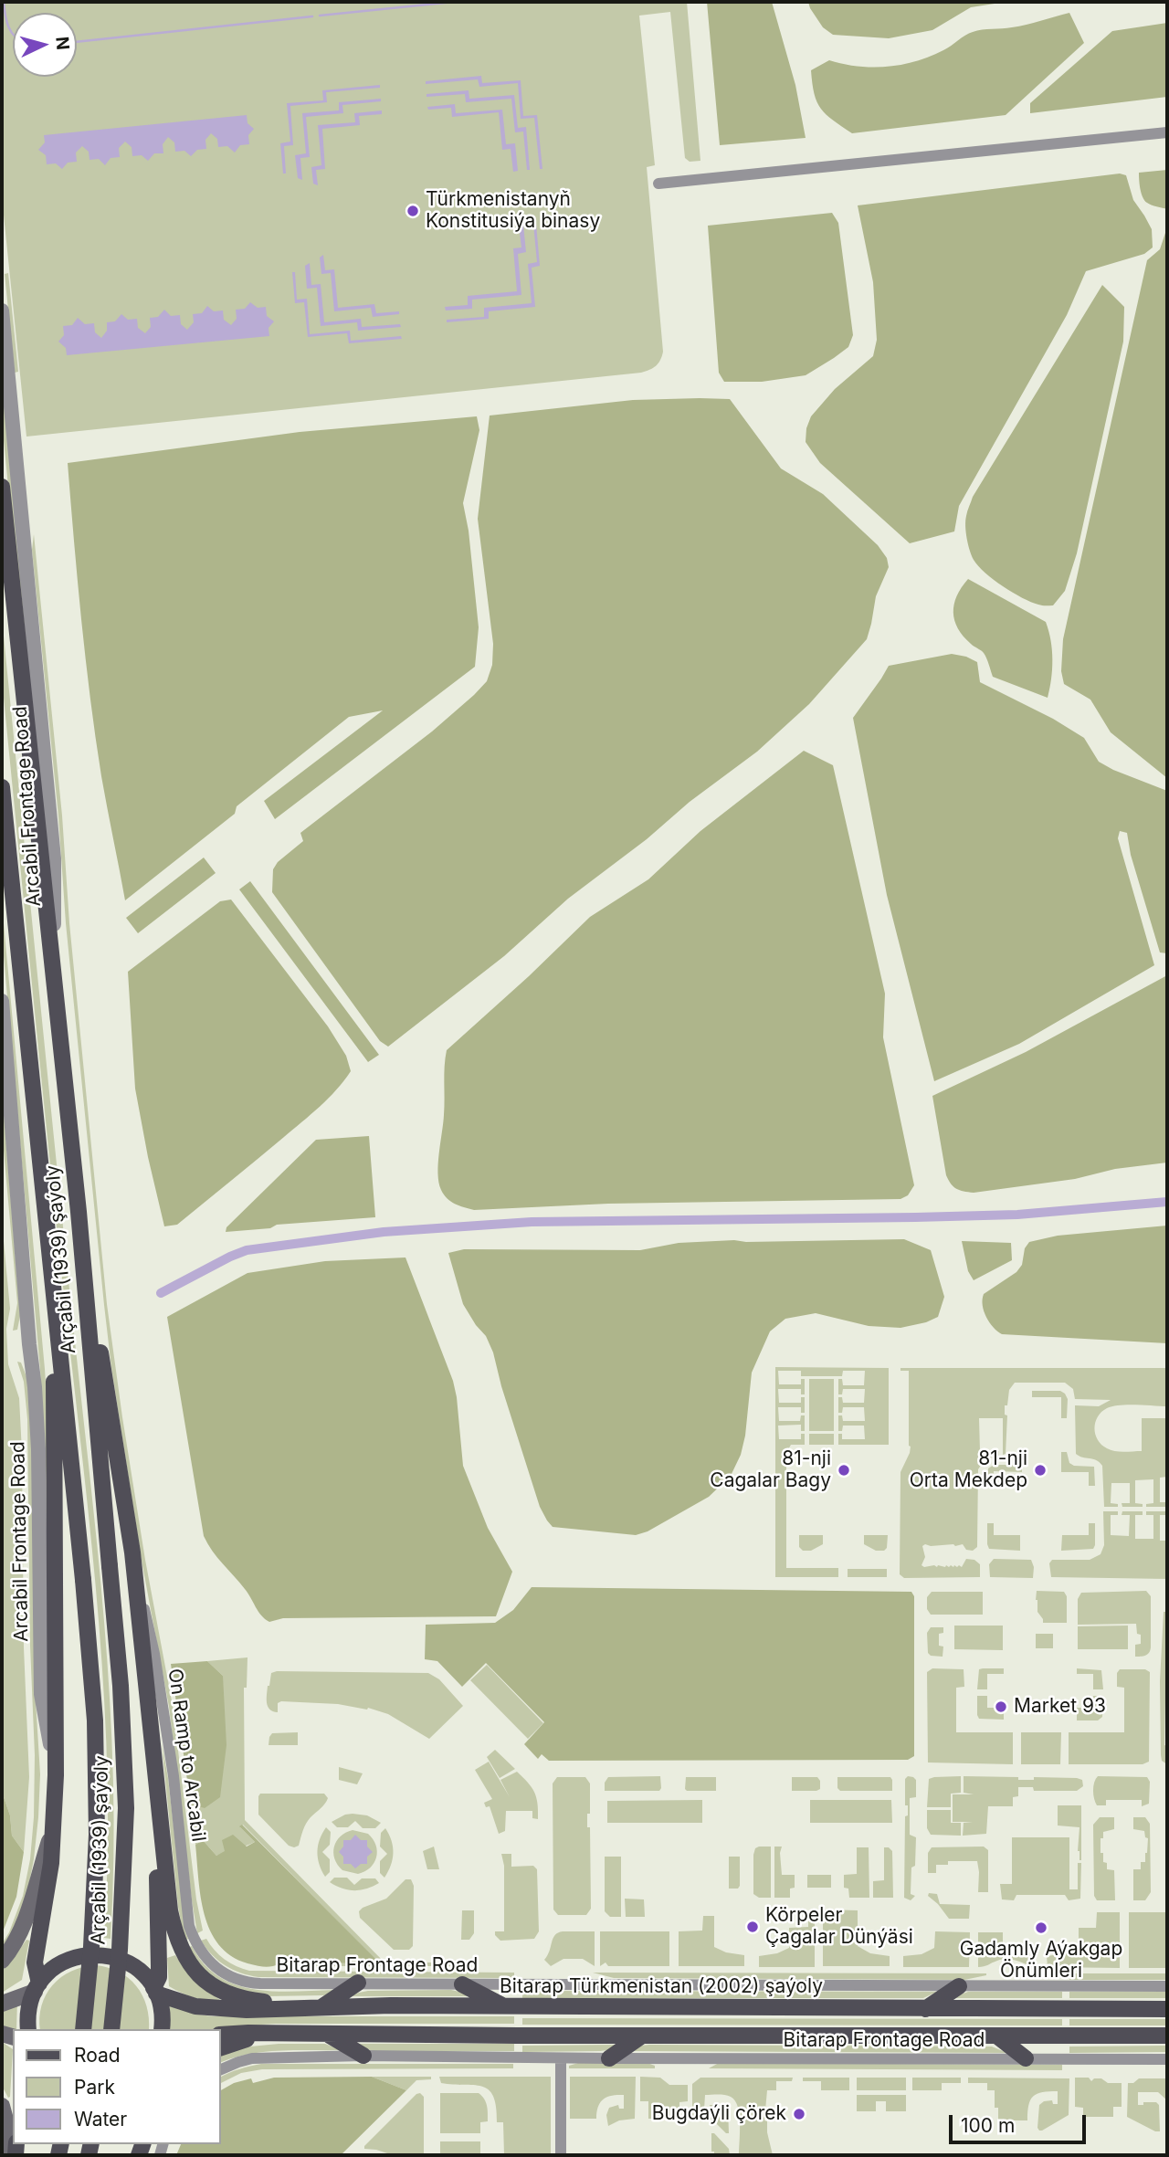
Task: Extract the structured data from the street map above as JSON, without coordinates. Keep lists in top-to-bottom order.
{
  "streets": {
    "main road": ["Arçabil (1939) şaýoly", "Bitarap Türkmenistan (2002) şaýoly"],
    "street": ["Arcabil Frontage Road", "On Ramp to Arcabil", "Bitarap Frontage Road"]
  },
  "crossings": [
    ["Arcabil Frontage Road", "Arçabil (1939) şaýoly"],
    ["On Ramp to Arcabil", "Bitarap Frontage Road"]
  ],
  "places": [
    "Türkmenistanyň Konstitusiýa binasy",
    "81-nji Cagalar Bagy",
    "81-nji Orta Mekdep",
    "Market 93",
    "Körpeler Çagalar Dünýäsi",
    "Gadamly Aýakgap Önümleri",
    "Bugdaýli çörek"
  ],
  "legend": ["Road", "Park", "Water"],
  "scale_bar": "100 m",
  "north": "right"
}
